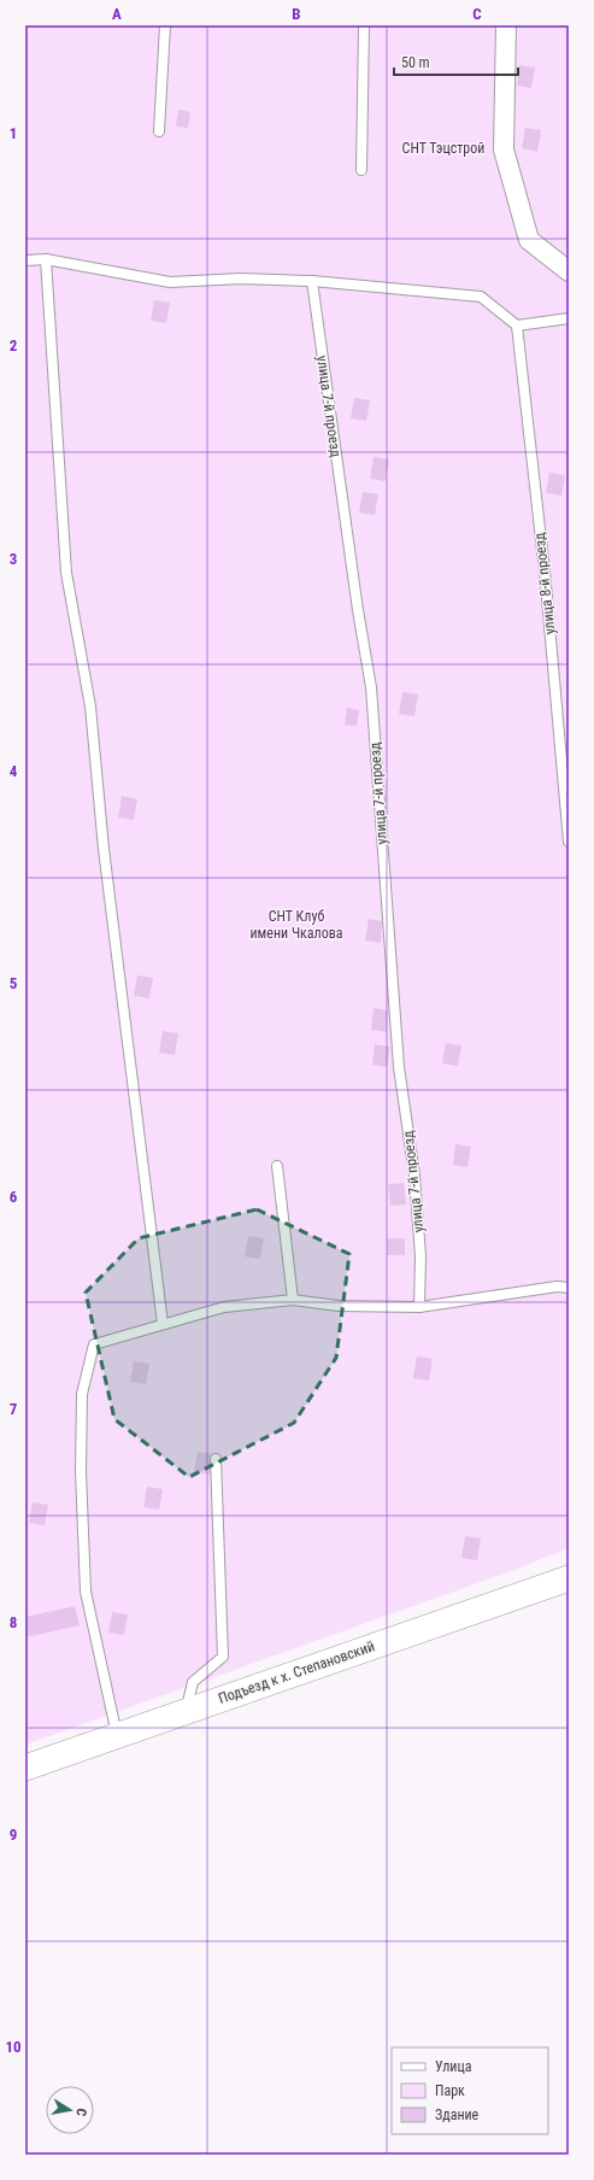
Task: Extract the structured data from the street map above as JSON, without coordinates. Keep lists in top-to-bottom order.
{
  "streets": {
    "street": ["Подъезд к х. Степановский"],
    "lane": ["улица 7-й проезд", "улица 8-й проезд"]
  },
  "parks": ["СНТ Тэцстрой", "СНТ Клуб имени Чкалова"],
  "legend": ["Улица", "Парк", "Здание"],
  "scale_bar": "50 m",
  "north": "right",
  "grid": {
    "columns": ["A", "B", "C"],
    "rows": [
      "1",
      "2",
      "3",
      "4",
      "5",
      "6",
      "7",
      "8",
      "9",
      "10"
    ]
  }
}
